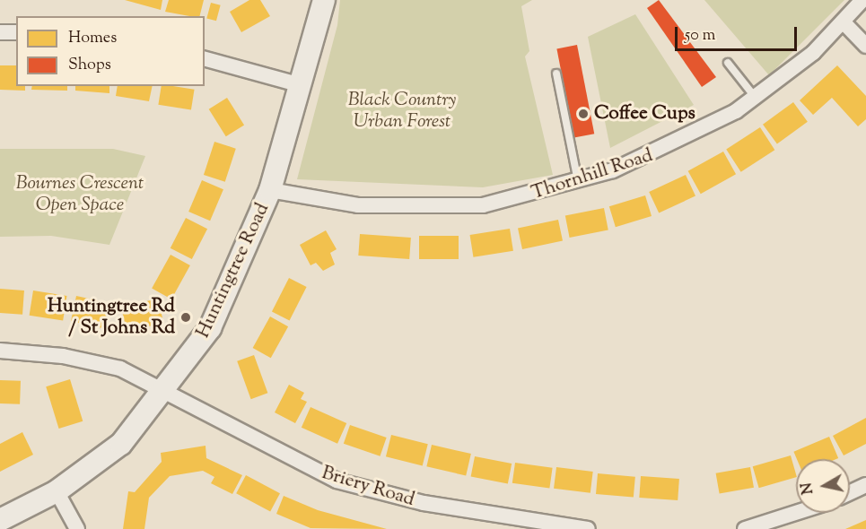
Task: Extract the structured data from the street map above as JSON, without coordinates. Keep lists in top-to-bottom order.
{
  "streets": {
    "street": ["Thornhill Road", "Huntingtree Road", "Briery Road"]
  },
  "crossings": [
    ["Thornhill Road", "Huntingtree Road"],
    ["Huntingtree Road", "Briery Road"]
  ],
  "parks": ["Black Country Urban Forest", "Bournes Crescent Open Space"],
  "places": ["Coffee Cups", "Huntingtree Rd / St Johns Rd"],
  "legend": ["Homes", "Shops"],
  "scale_bar": "50 m",
  "north": "left"
}
